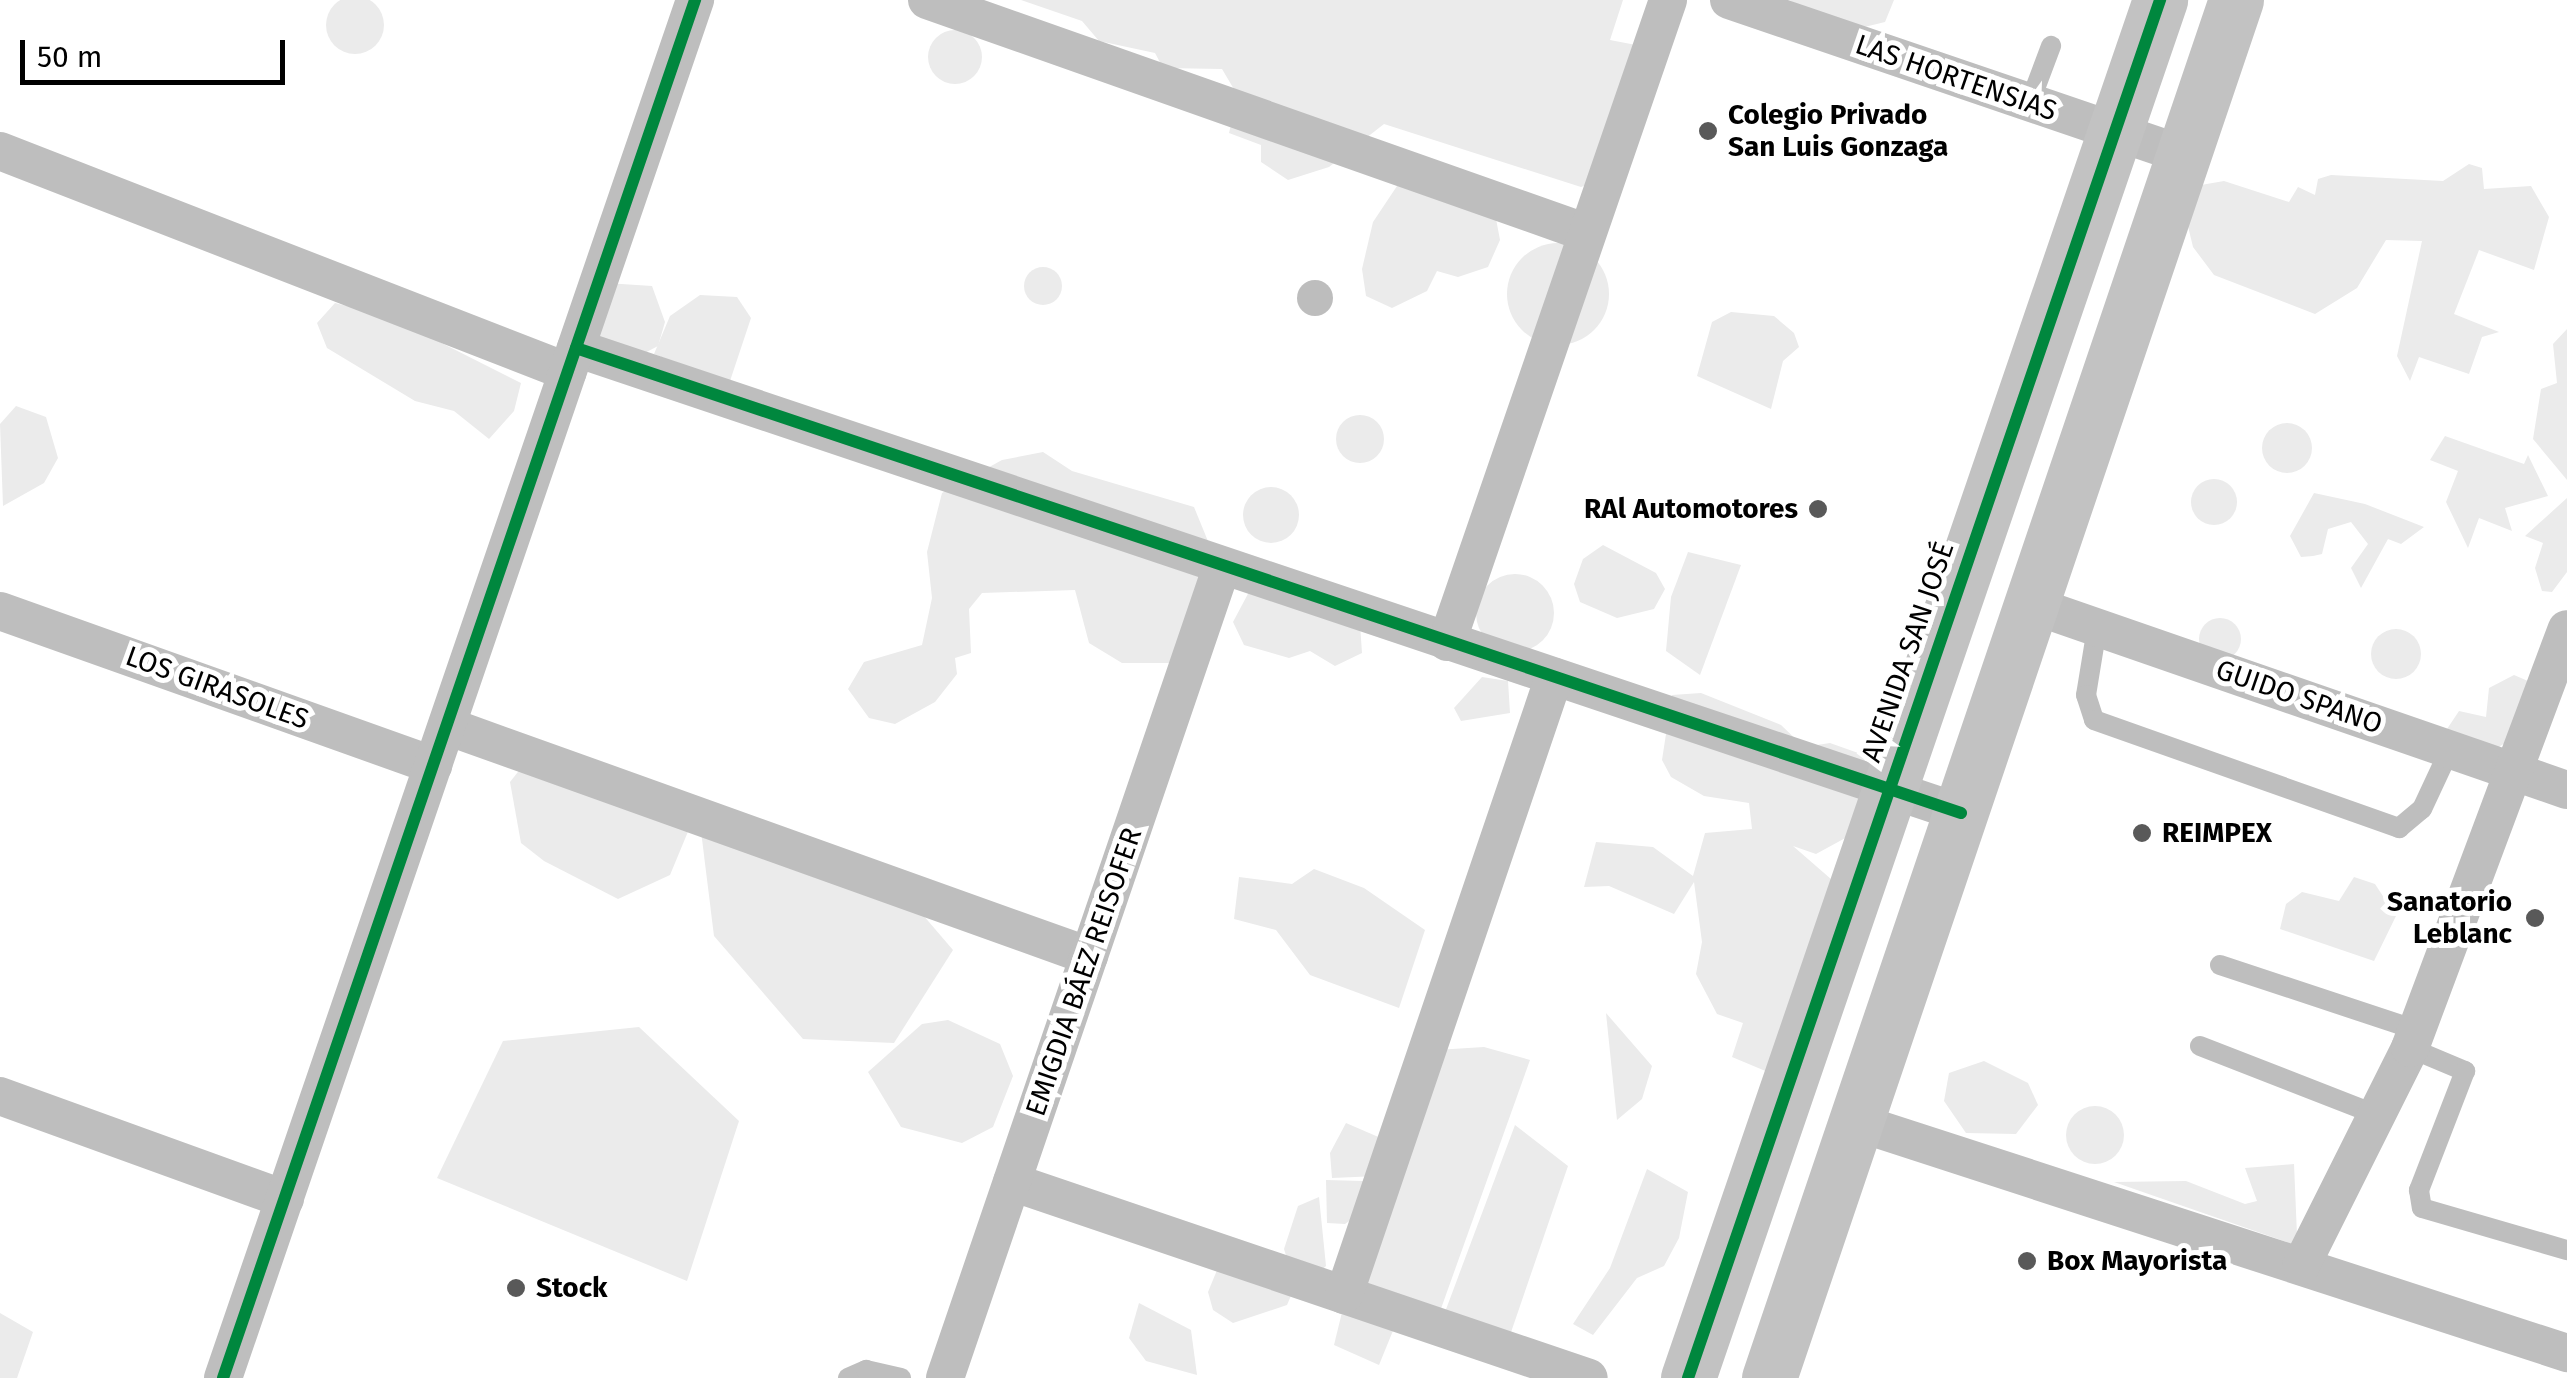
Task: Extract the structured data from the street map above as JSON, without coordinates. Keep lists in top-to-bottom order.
{
  "streets": {
    "street": [
      "LAS HORTENSIAS",
      "AVENIDA SAN JOSÉ",
      "LOS GIRASOLES",
      "GUIDO SPANO",
      "EMIGDIA BÁEZ REISOFER"
    ]
  },
  "crossings": [
    ["LAS HORTENSIAS", "AVENIDA SAN JOSÉ"]
  ],
  "places": [
    "Colegio Privado San Luis Gonzaga",
    "RAl Automotores",
    "REIMPEX",
    "Sanatorio Leblanc",
    "Box Mayorista",
    "Stock"
  ],
  "scale_bar": "50 m"
}
